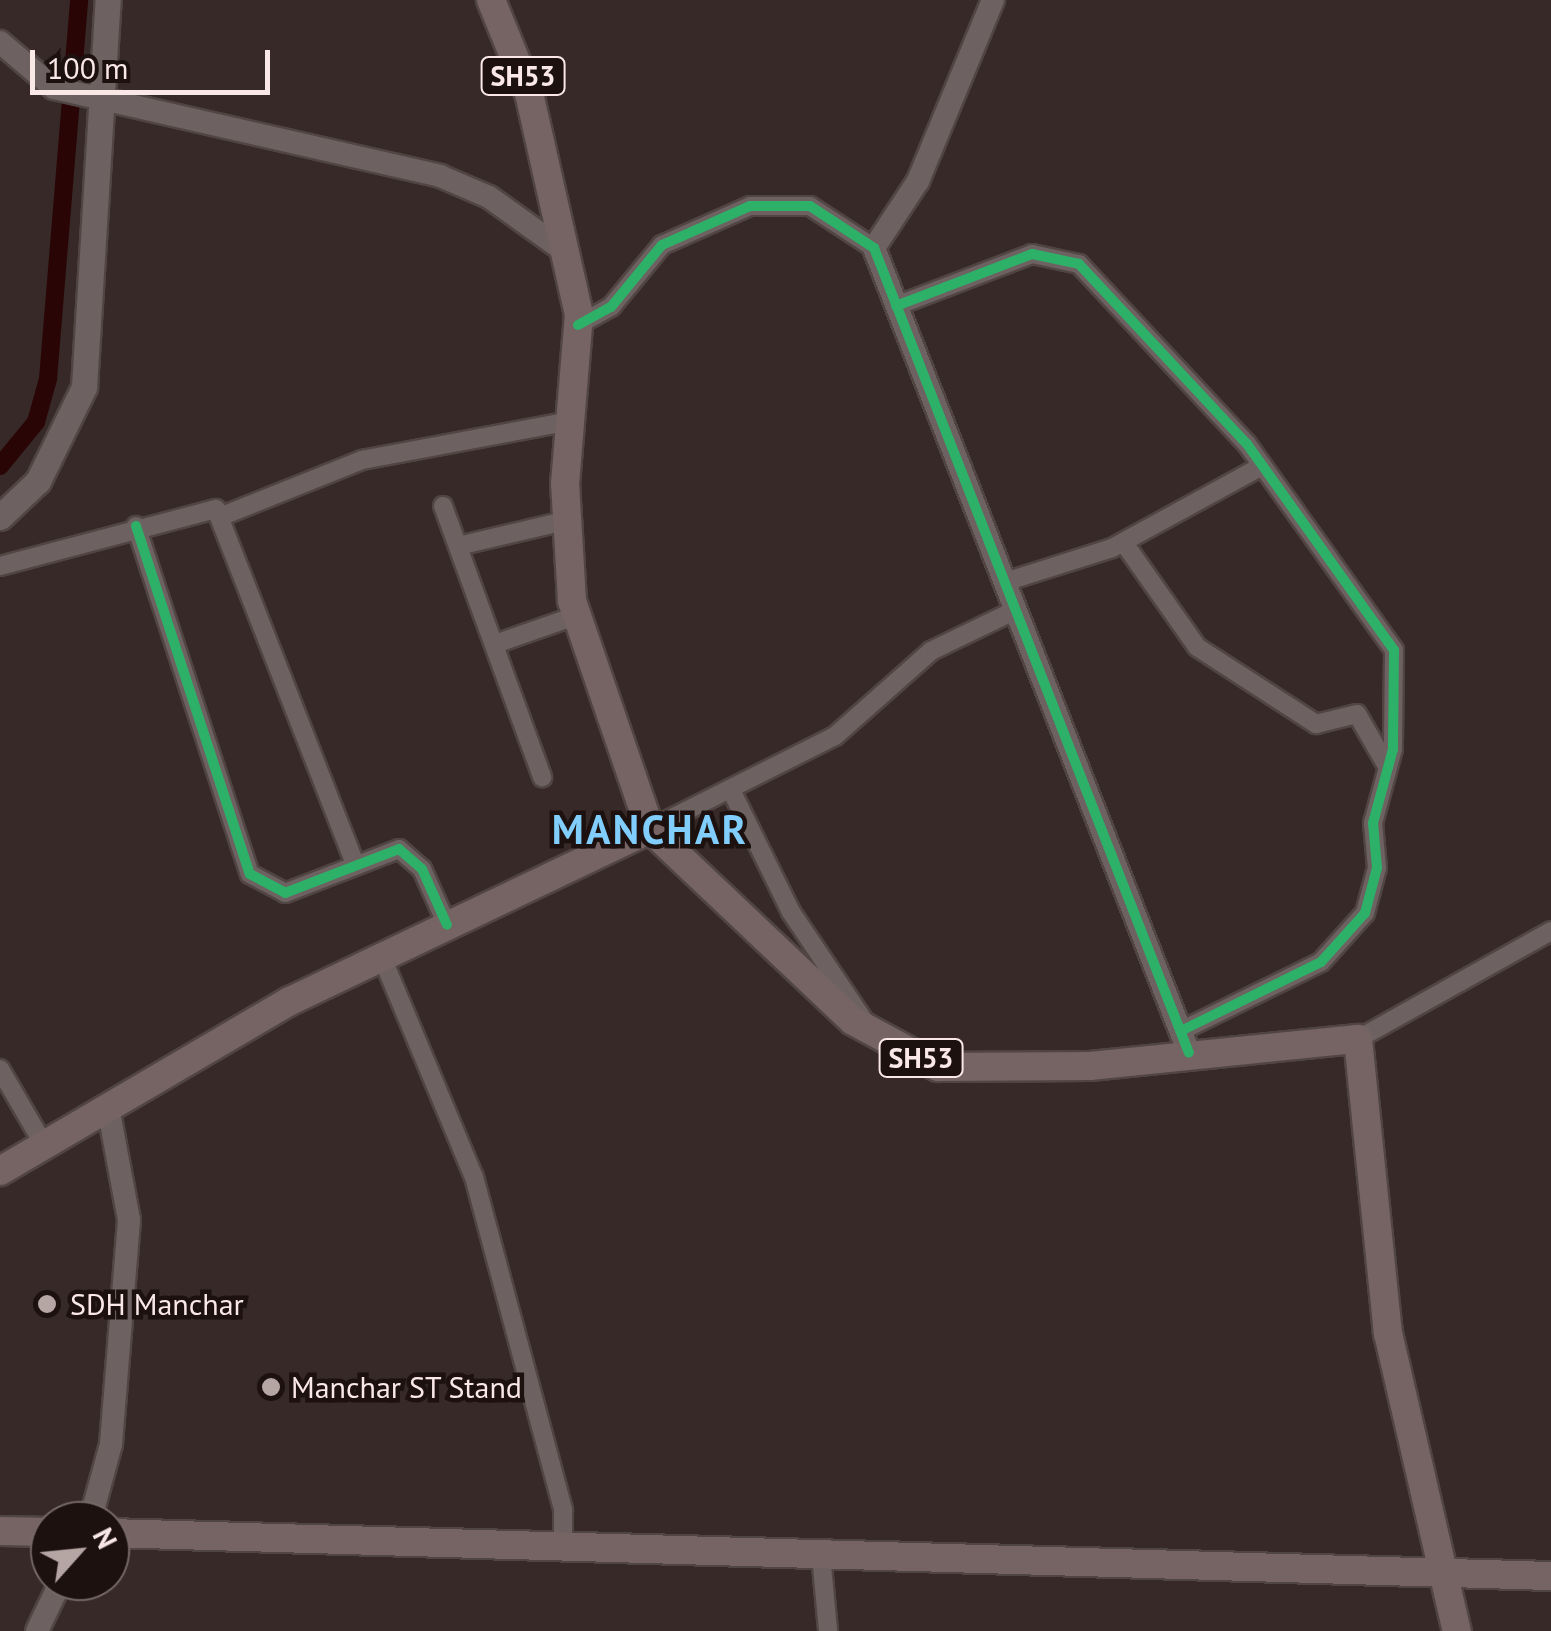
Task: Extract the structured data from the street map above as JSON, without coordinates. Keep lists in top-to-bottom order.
{
  "streets": {
    "main road": ["SH53"]
  },
  "districts": ["MANCHAR"],
  "places": ["SDH Manchar", "Manchar ST Stand"],
  "scale_bar": "100 m",
  "north": "top right"
}
